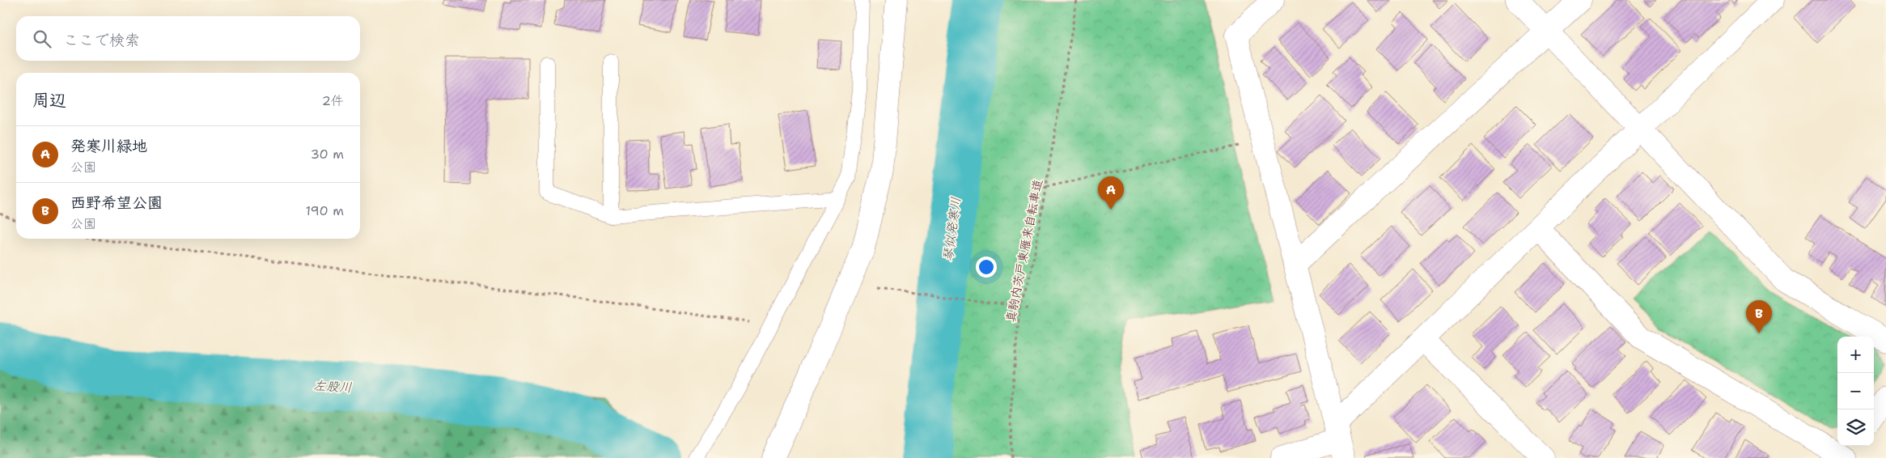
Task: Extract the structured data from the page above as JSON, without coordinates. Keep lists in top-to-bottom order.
{
  "streets": {
    "path": ["真駒内茨戸東雁来自転車道"]
  },
  "water": ["琴似発寒川", "左股川"],
  "page": {
    "search": "ここで検索",
    "heading": ["周辺", "2件"],
    "list": [
      {
        "mark": "A",
        "name": "発寒川緑地",
        "note": "公園",
        "value": "30 m"
      },
      {
        "mark": "B",
        "name": "西野希望公園",
        "note": "公園",
        "value": "190 m"
      }
    ],
    "pins": ["A", "B"],
    "map_buttons": ["+", "−"]
  }
}
